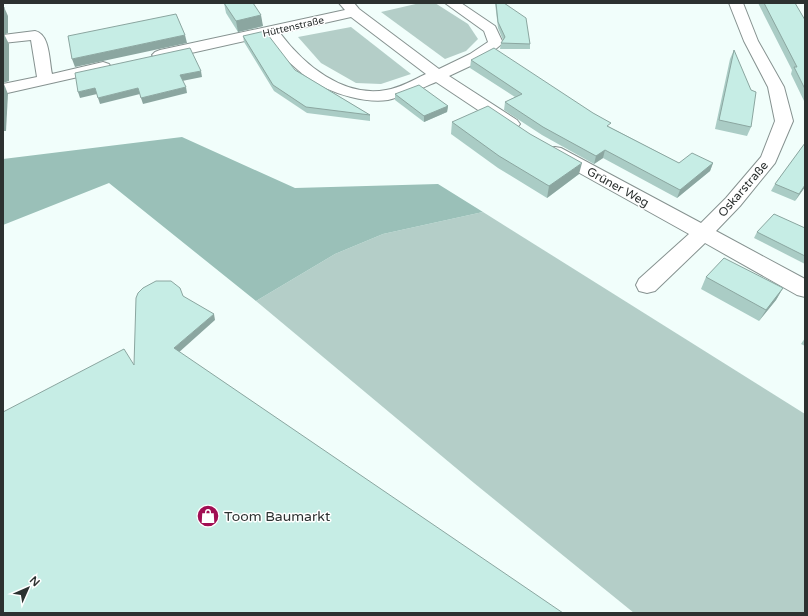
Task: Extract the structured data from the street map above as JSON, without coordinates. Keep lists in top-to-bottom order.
{
  "streets": {
    "street": ["Hüttenstraße", "Grüner Weg", "Oskarstraße"]
  },
  "crossings": [
    ["Grüner Weg", "Oskarstraße"]
  ],
  "places": {
    "shop": ["Toom Baumarkt"]
  },
  "north": "top right"
}
